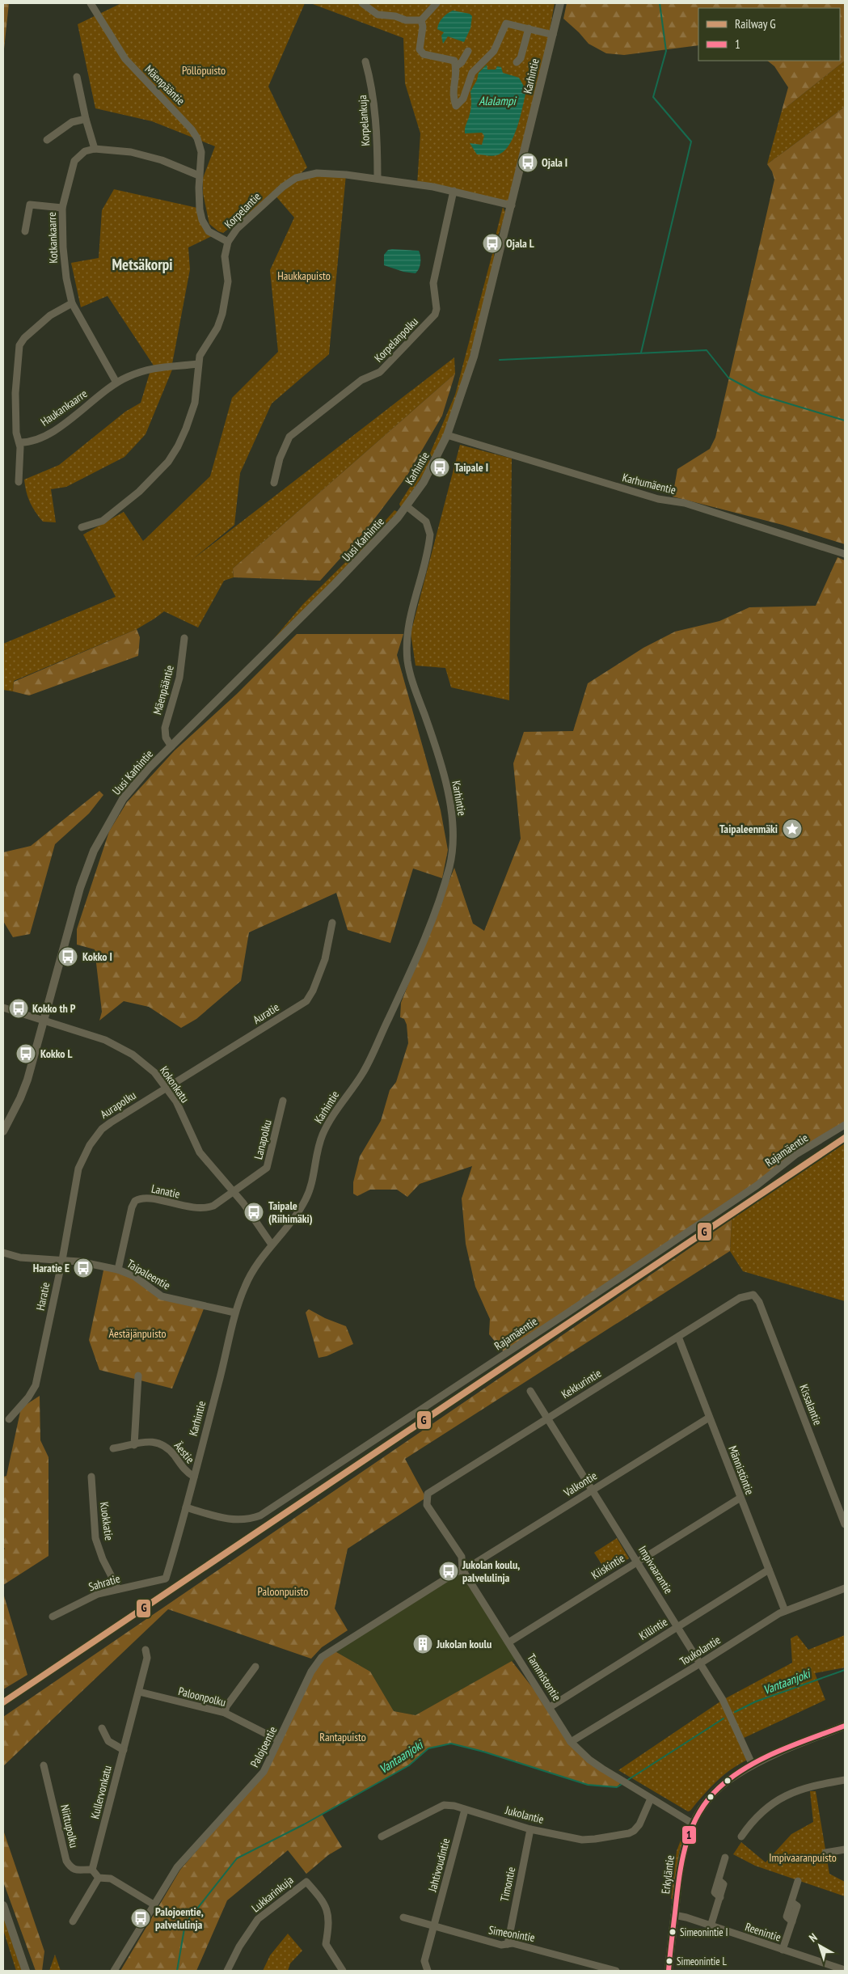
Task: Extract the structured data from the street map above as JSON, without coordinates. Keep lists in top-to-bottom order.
{
  "streets": {
    "street": [
      "Karhintie",
      "Mäenpääntie",
      "Korpelankuja",
      "Korpelantie",
      "Kotkankaarre",
      "Korpelanpolku",
      "Haukankaarre",
      "Karhumäentie",
      "Uusi Karhintie",
      "Auratie",
      "Kokonkatu",
      "Aurapolku",
      "Lanapolku",
      "Rajamäentie",
      "Lanatie",
      "Taipaleentie",
      "Haratie",
      "Kekkurintie",
      "Kissalantie",
      "Äestie",
      "Männistöntie",
      "Valkontie",
      "Kuokkatie",
      "Kiiskintie",
      "Impivaarantie",
      "Sahratie",
      "Killintie",
      "Toukolantie",
      "Tammistontie",
      "Paloonpolku",
      "Palojoentie",
      "Kullervonkatu",
      "Jukolantie",
      "Niittupolku",
      "Jahtivoudintie",
      "Erkyläntie",
      "Timontie",
      "Lukkarinkuja",
      "Reenintie",
      "Simeonintie"
    ]
  },
  "crossings": [
    ["Karhintie", "Korpelantie"],
    ["Karhintie", "Karhumäentie"],
    ["Karhintie", "Uusi Karhintie"],
    ["Karhintie", "Kokonkatu"],
    ["Karhintie", "Rajamäentie"],
    ["Karhintie", "Taipaleentie"],
    ["Karhintie", "Äestie"],
    ["Karhintie", "Sahratie"],
    ["Mäenpääntie", "Uusi Karhintie"],
    ["Korpelankuja", "Korpelantie"],
    ["Korpelantie", "Korpelanpolku"],
    ["Kotkankaarre", "Haukankaarre"],
    ["Uusi Karhintie", "Kokonkatu"],
    ["Auratie", "Kokonkatu"],
    ["Auratie", "Aurapolku"],
    ["Kokonkatu", "Aurapolku"],
    ["Kokonkatu", "Lanapolku"],
    ["Kokonkatu", "Lanatie"],
    ["Aurapolku", "Haratie"],
    ["Lanapolku", "Lanatie"],
    ["Lanatie", "Taipaleentie"],
    ["Taipaleentie", "Haratie"],
    ["Kekkurintie", "Kissalantie"],
    ["Kekkurintie", "Männistöntie"],
    ["Kekkurintie", "Impivaarantie"],
    ["Kekkurintie", "Tammistontie"],
    ["Männistöntie", "Valkontie"],
    ["Männistöntie", "Kiiskintie"],
    ["Männistöntie", "Killintie"],
    ["Männistöntie", "Toukolantie"],
    ["Valkontie", "Impivaarantie"],
    ["Valkontie", "Tammistontie"],
    ["Valkontie", "Palojoentie"],
    ["Kuokkatie", "Sahratie"],
    ["Kiiskintie", "Impivaarantie"],
    ["Kiiskintie", "Tammistontie"],
    ["Impivaarantie", "Killintie"],
    ["Impivaarantie", "Toukolantie"],
    ["Impivaarantie", "Erkyläntie"],
    ["Killintie", "Tammistontie"],
    ["Toukolantie", "Tammistontie"],
    ["Tammistontie", "Palojoentie"],
    ["Tammistontie", "Jukolantie"],
    ["Tammistontie", "Erkyläntie"],
    ["Paloonpolku", "Palojoentie"],
    ["Paloonpolku", "Kullervonkatu"],
    ["Kullervonkatu", "Niittupolku"],
    ["Jukolantie", "Jahtivoudintie"],
    ["Jukolantie", "Timontie"],
    ["Jahtivoudintie", "Simeonintie"],
    ["Erkyläntie", "Reenintie"],
    ["Timontie", "Simeonintie"]
  ],
  "districts": ["Metsäkorpi"],
  "water": ["Alalampi", "Vantaanjoki"],
  "parks": [
    "Pöllöpuisto",
    "Haukkapuisto",
    "Äestäjänpuisto",
    "Paloonpuisto",
    "Rantapuisto",
    "Impivaaranpuisto"
  ],
  "places": {
    "bus stop": [
      "Ojala I",
      "Ojala L",
      "Taipale I",
      "Kokko I",
      "Kokko th P",
      "Kokko L",
      "Taipale (Riihimäki)",
      "Haratie E",
      "Jukolan koulu, palvelulinja",
      "Palojoentie, palvelulinja"
    ],
    "place": ["Taipaleenmäki"],
    "building": ["Jukolan koulu"],
    "other": ["Simeonintie I", "Simeonintie L"]
  },
  "lines": ["rail line G", "transit line 1"],
  "legend": ["Railway G", "1"],
  "north": "top left"
}
